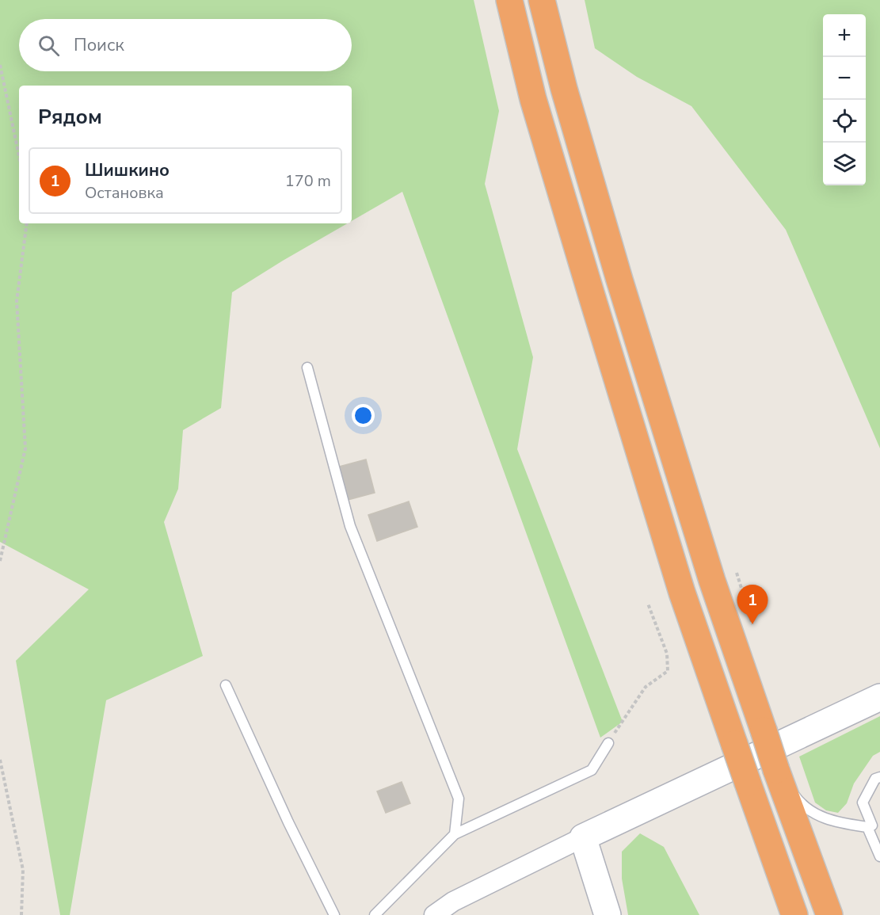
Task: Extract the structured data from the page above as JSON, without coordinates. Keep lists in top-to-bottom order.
{
  "page": {
    "map_buttons": ["+", "−"],
    "search": "Поиск",
    "heading": "Рядом",
    "list": [
      {
        "mark": "1",
        "name": "Шишкино",
        "note": "Остановка",
        "value": "170 m"
      }
    ],
    "pins": "1"
  }
}
